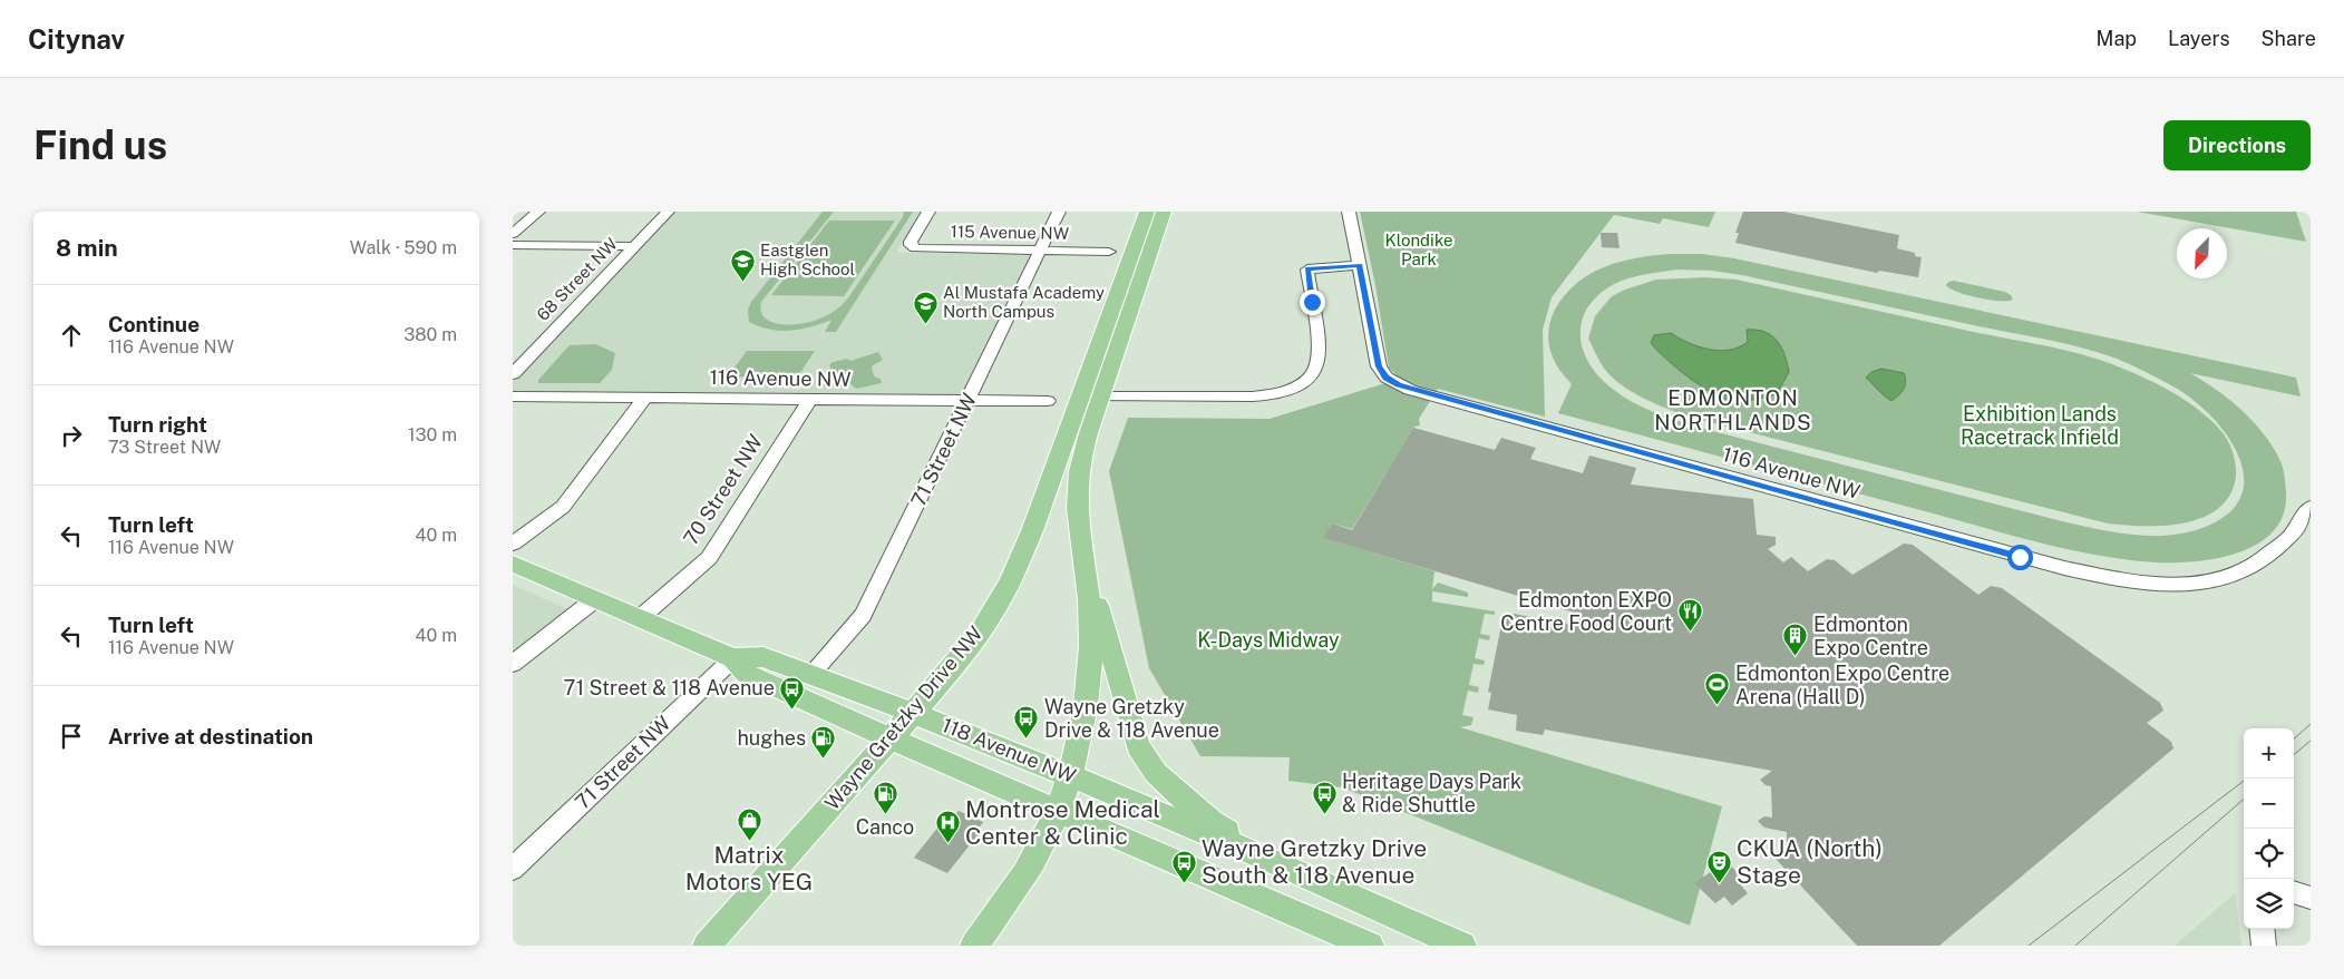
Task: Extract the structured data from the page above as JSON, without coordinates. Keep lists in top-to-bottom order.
{
  "streets": {
    "main road": ["Wayne Gretzky Drive NW", "118 Avenue NW"],
    "street": [
      "115 Avenue NW",
      "68 Street NW",
      "116 Avenue NW",
      "71 Street NW",
      "70 Street NW"
    ]
  },
  "crossings": [
    ["115 Avenue NW", "71 Street NW"],
    ["116 Avenue NW", "71 Street NW"],
    ["116 Avenue NW", "70 Street NW"],
    ["71 Street NW", "118 Avenue NW"],
    ["70 Street NW", "118 Avenue NW"],
    ["Wayne Gretzky Drive NW", "118 Avenue NW"]
  ],
  "districts": ["EDMONTON NORTHLANDS"],
  "parks": ["Klondike Park", "Exhibition Lands Racetrack Infield", "K-Days Midway"],
  "places": {
    "school or university": ["Eastglen High School", "Al Mustafa Academy North Campus"],
    "restaurant": ["Edmonton EXPO Centre Food Court"],
    "building": ["Edmonton Expo Centre"],
    "sports": ["Edmonton Expo Centre Arena (Hall D)"],
    "bus stop": [
      "71 Street & 118 Avenue",
      "Wayne Gretzky Drive & 118 Avenue",
      "Heritage Days Park & Ride Shuttle",
      "Wayne Gretzky Drive South & 118 Avenue"
    ],
    "fuel station": ["hughes", "Canco"],
    "shop": ["Matrix Motors YEG"],
    "hospital": ["Montrose Medical Center & Clinic"],
    "theatre": ["CKUA (North) Stage"]
  },
  "north": "bottom left",
  "page": {
    "header": "Citynav",
    "nav": ["Map", "Layers", "Share"],
    "buttons": "Directions",
    "title": "Find us",
    "heading": ["8 min", "Walk · 590 m"],
    "list": [
      ["Continue", "116 Avenue NW", "380 m"],
      ["Turn right", "73 Street NW", "130 m"],
      ["Turn left", "116 Avenue NW", "40 m"],
      ["Turn left", "116 Avenue NW", "40 m"],
      "Arrive at destination"
    ],
    "map_buttons": ["+", "−"]
  }
}
